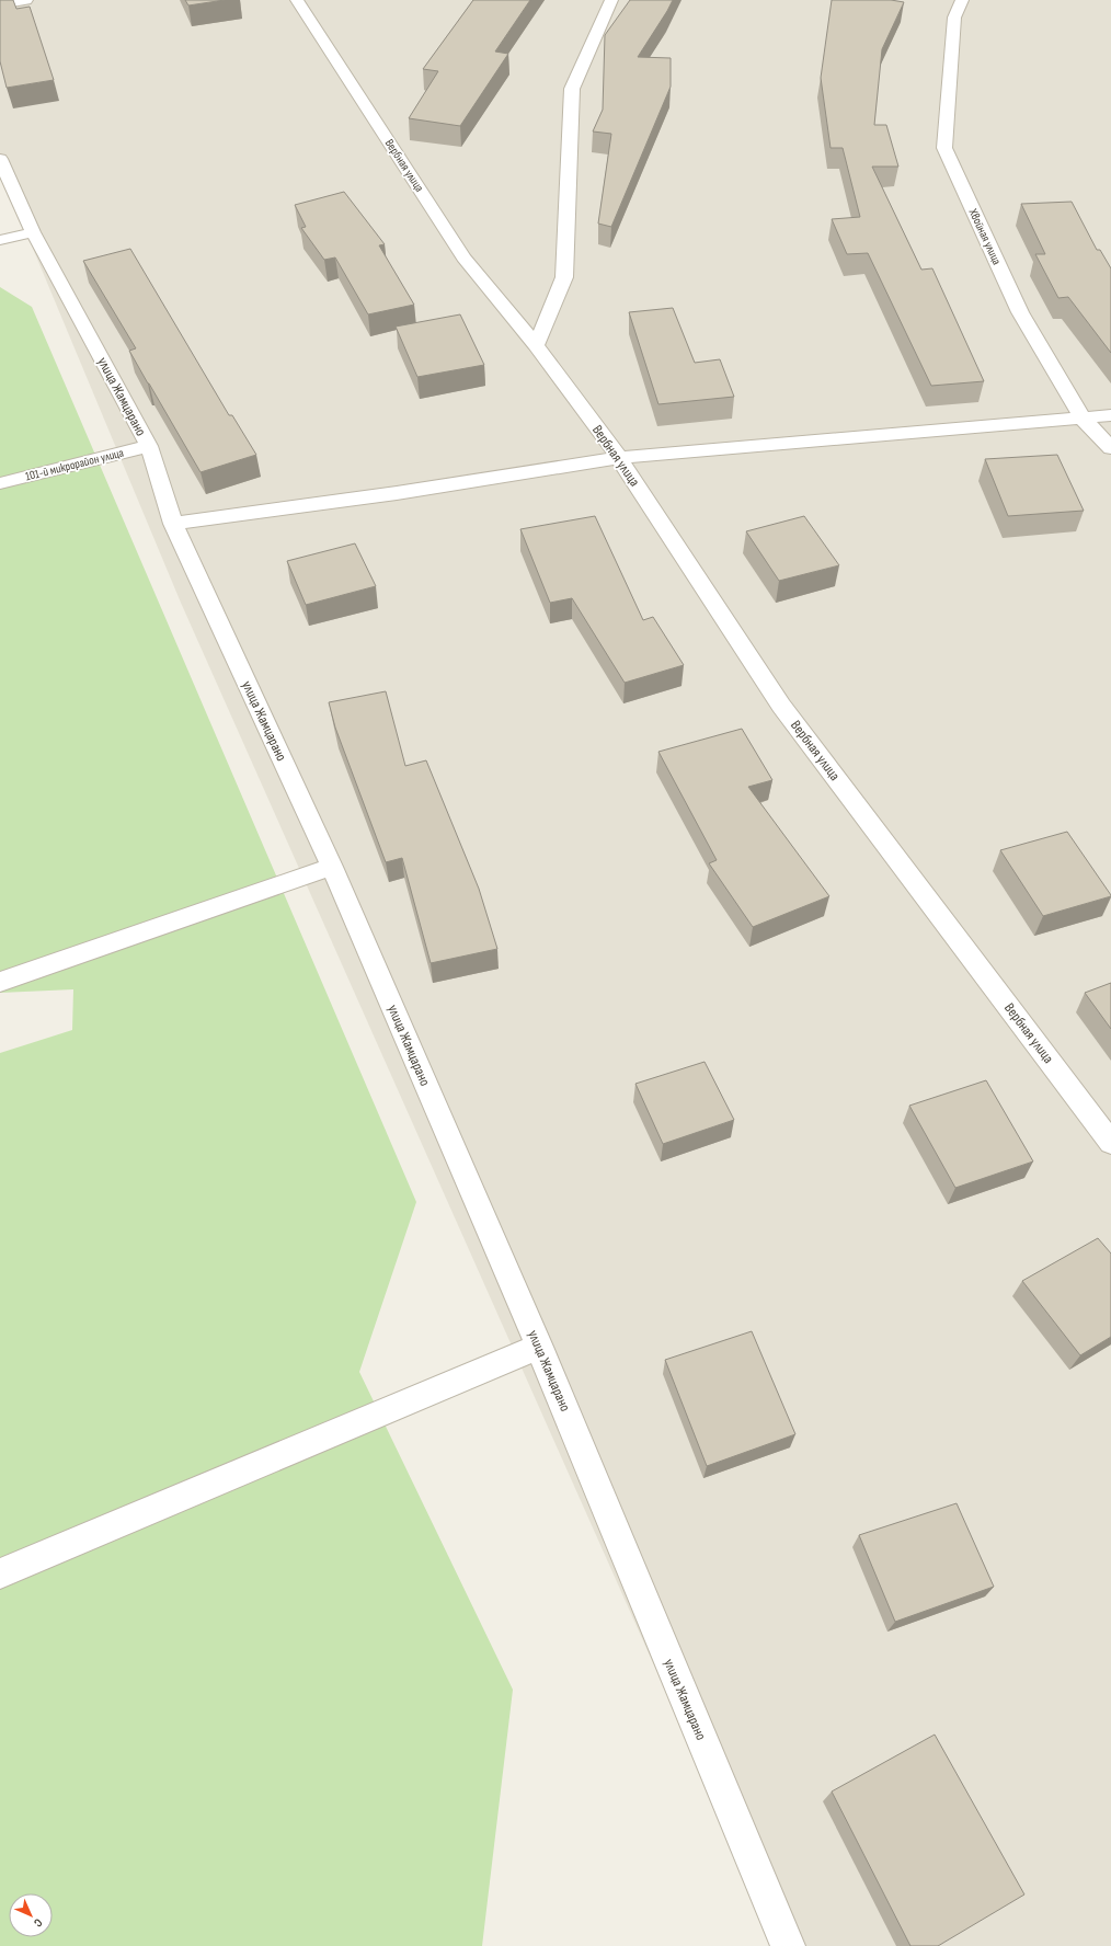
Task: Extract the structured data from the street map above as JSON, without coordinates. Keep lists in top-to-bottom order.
{
  "streets": {
    "street": [
      "Вербная улица",
      "Хвойная улица",
      "улица Жамцарано",
      "101-й микрорайон улица"
    ]
  },
  "crossings": [
    ["улица Жамцарано", "101-й микрорайон улица"]
  ],
  "north": "bottom right"
}
